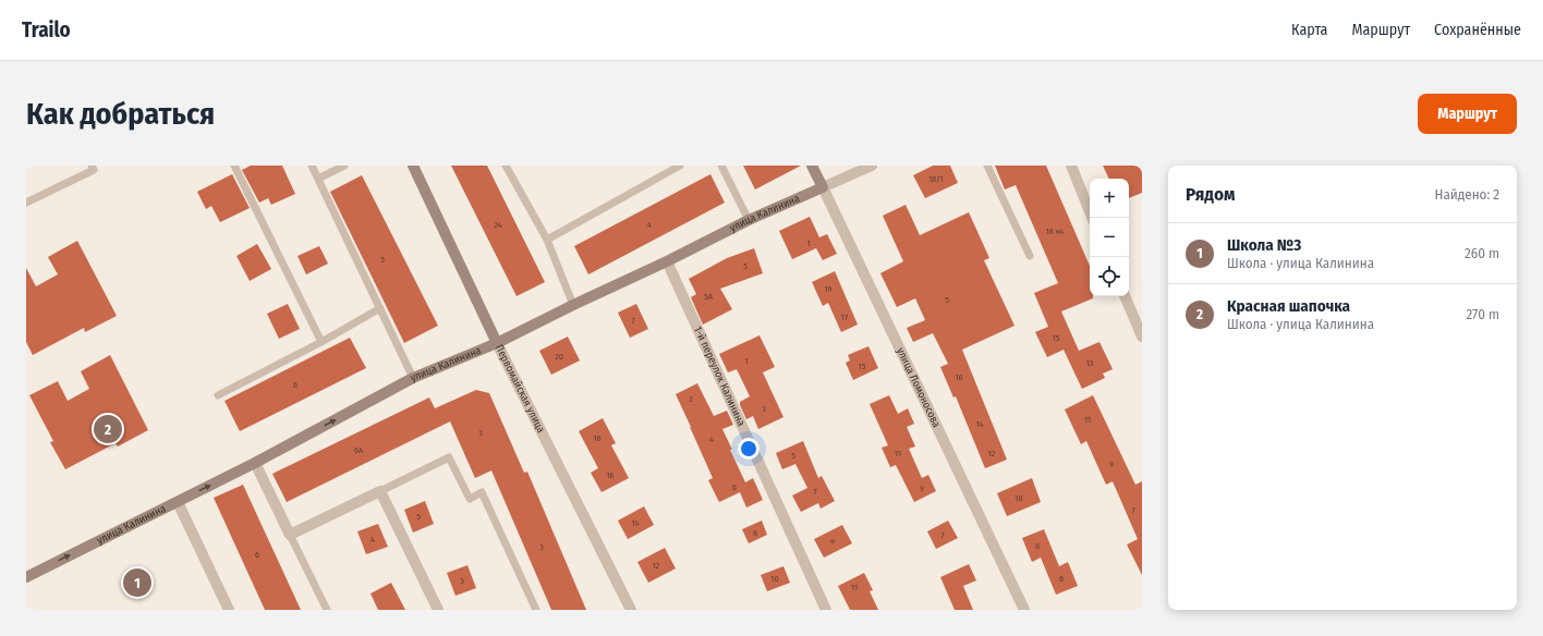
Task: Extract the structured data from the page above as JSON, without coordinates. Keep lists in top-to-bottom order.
{
  "streets": {
    "street": [
      "улица Калинина",
      "1-й переулок Калинина",
      "улица Ломоносова",
      "Первомайская улица"
    ]
  },
  "crossings": [
    ["улица Калинина", "1-й переулок Калинина"],
    ["улица Калинина", "улица Ломоносова"],
    ["улица Калинина", "Первомайская улица"]
  ],
  "one_way": ["улица Калинина"],
  "house_numbers": [
    "18/1",
    "24",
    "4",
    "18 к4",
    "1",
    "5",
    "5",
    "19",
    "5А",
    "5",
    "17",
    "7",
    "15",
    "20",
    "1",
    "13",
    "15",
    "16",
    "6",
    "2",
    "3",
    "11",
    "14",
    "3",
    "18",
    "4",
    "6А",
    "11",
    "12",
    "5",
    "9",
    "16",
    "6",
    "9",
    "7",
    "10",
    "7",
    "5",
    "14",
    "8",
    "7",
    "4",
    "9",
    "8",
    "3",
    "6",
    "12",
    "10",
    "6",
    "3",
    "11"
  ],
  "page": {
    "header": "Trailo",
    "nav": ["Карта", "Маршрут", "Сохранённые"],
    "buttons": "Маршрут",
    "title": "Как добраться",
    "heading": ["Рядом", "Найдено: 2"],
    "map_buttons": ["+", "−"],
    "list": [
      {
        "mark": "1",
        "name": "Школа №3",
        "note": "Школа · улица Калинина",
        "value": "260 m"
      },
      {
        "mark": "2",
        "name": "Красная шапочка",
        "note": "Школа · улица Калинина",
        "value": "270 m"
      }
    ],
    "pins": ["2", "1"]
  }
}
